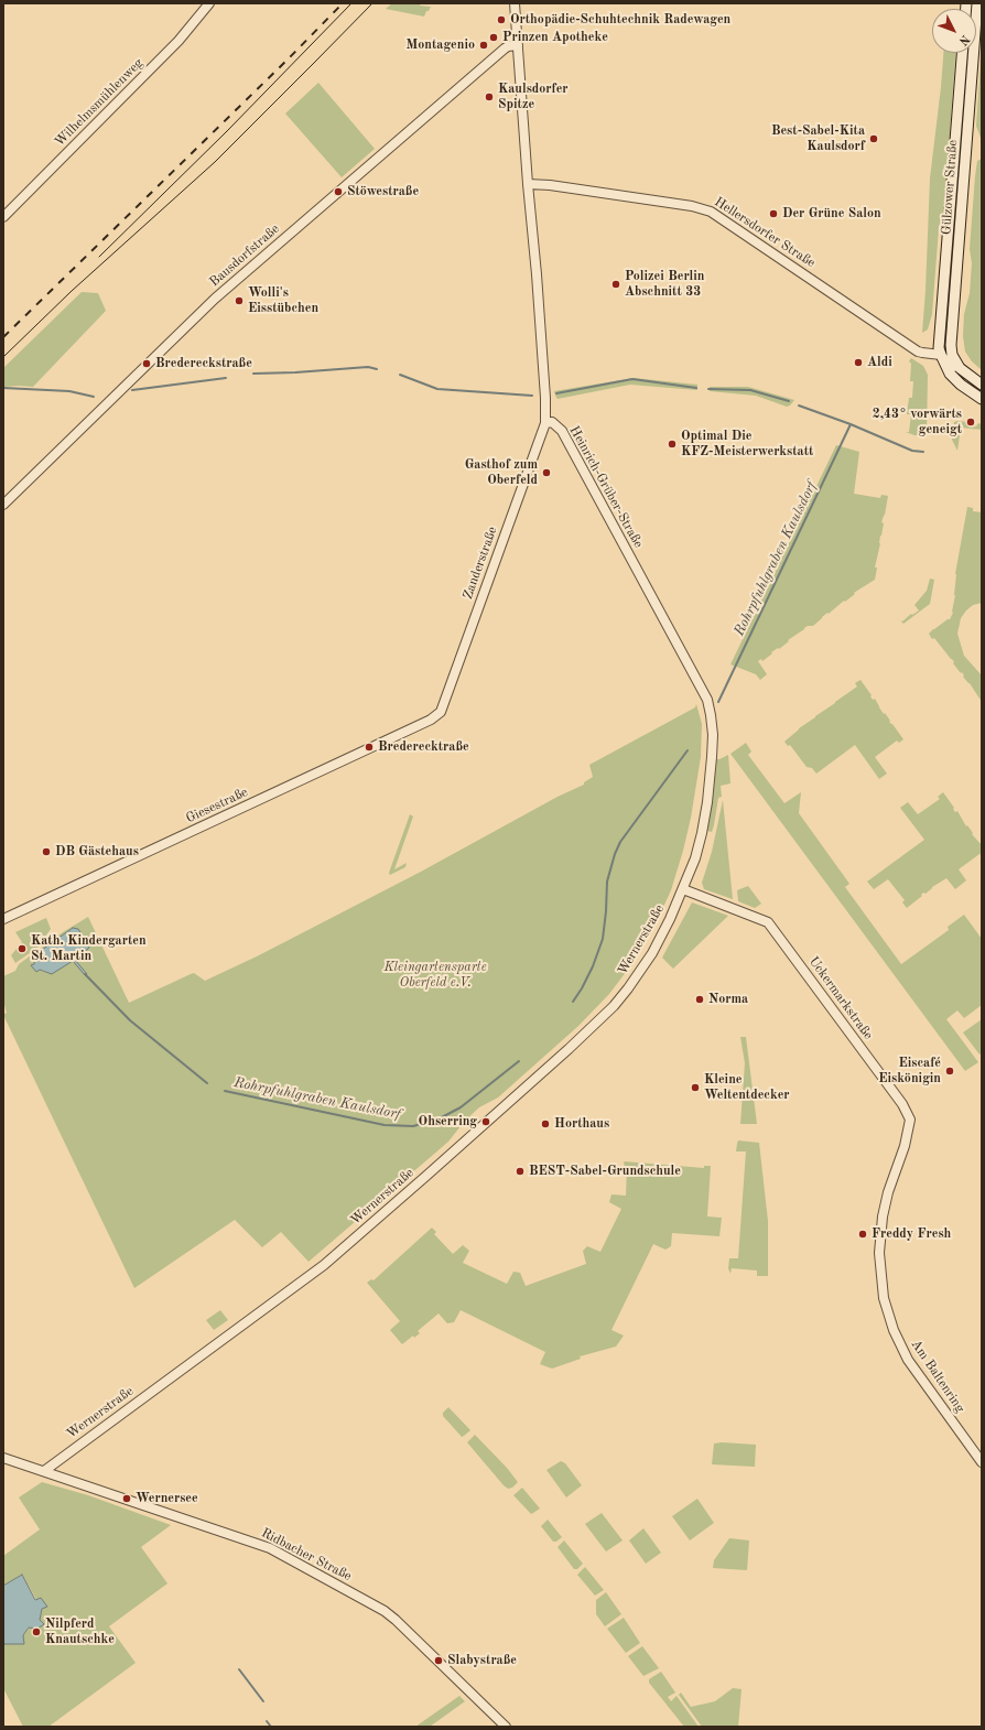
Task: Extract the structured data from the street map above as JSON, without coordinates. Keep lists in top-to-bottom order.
{
  "streets": {
    "main road": ["Gülzower Straße", "Hellersdorfer Straße"],
    "street": [
      "Wilhelmsmühlenweg",
      "Bausdorfstraße",
      "Heinrich-Grüber-Straße",
      "Zanderstraße",
      "Giesestraße",
      "Wernerstraße",
      "Uckermarkstraße",
      "Am Baltenring",
      "Ridbacher Straße"
    ]
  },
  "crossings": [
    ["Gülzower Straße", "Hellersdorfer Straße"],
    ["Heinrich-Grüber-Straße", "Zanderstraße"],
    ["Heinrich-Grüber-Straße", "Wernerstraße"],
    ["Heinrich-Grüber-Straße", "Uckermarkstraße"],
    ["Zanderstraße", "Giesestraße"],
    ["Wernerstraße", "Uckermarkstraße"],
    ["Wernerstraße", "Ridbacher Straße"],
    ["Uckermarkstraße", "Am Baltenring"]
  ],
  "water": ["Rohrpfuhlgraben Kaulsdorf"],
  "parks": ["Kleingartensparte Oberfeld e.V."],
  "places": [
    "Orthopädie-Schuhtechnik Radewagen",
    "Prinzen Apotheke",
    "Montagenio",
    "Kaulsdorfer Spitze",
    "Best-Sabel-Kita Kaulsdorf",
    "Stöwestraße",
    "Der Grüne Salon",
    "Polizei Berlin Abschnitt 33",
    "Wolli's Eisstübchen",
    "Aldi",
    "Bredereckstraße",
    "2,43° vorwärts geneigt",
    "Optimal Die KFZ-Meisterwerkstatt",
    "Gasthof zum Oberfeld",
    "Brederecktraße",
    "DB Gästehaus",
    "Kath. Kindergarten St. Martin",
    "Norma",
    "Eiscafé Eiskönigin",
    "Kleine Weltentdecker",
    "Ohserring",
    "Horthaus",
    "BEST-Sabel-Grundschule",
    "Freddy Fresh",
    "Wernersee",
    "Nilpferd Knautschke",
    "Slabystraße"
  ],
  "north": "bottom right"
}
